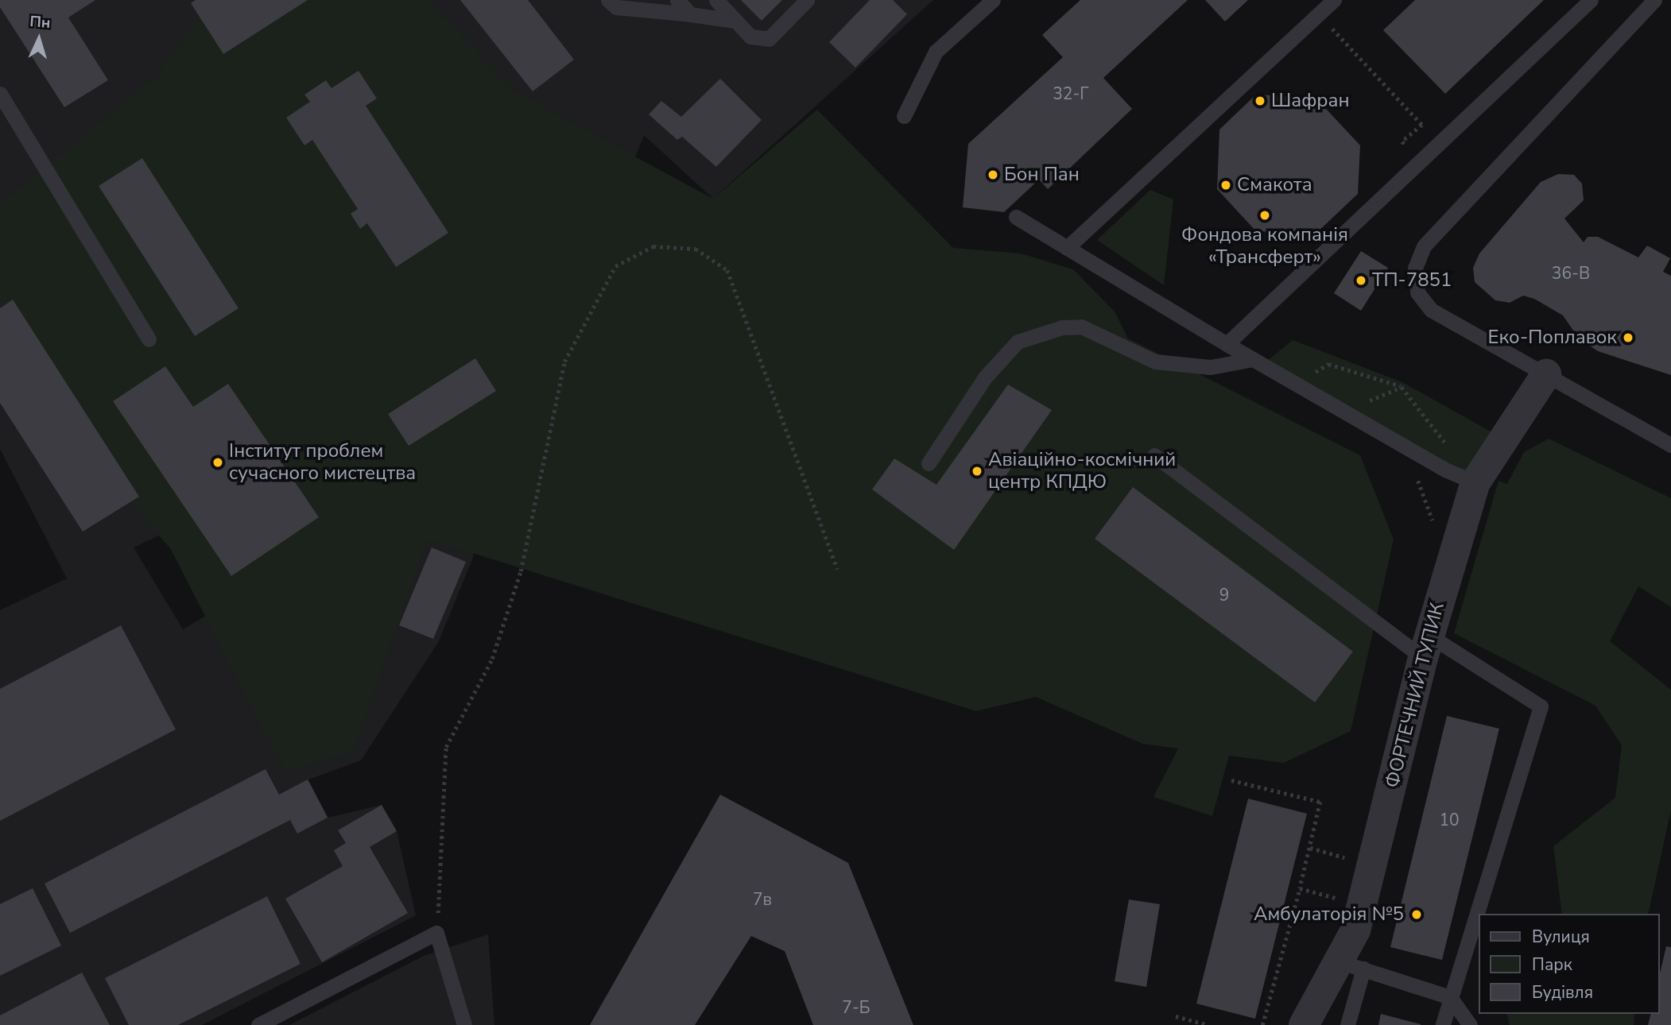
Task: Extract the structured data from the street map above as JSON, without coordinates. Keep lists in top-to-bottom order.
{
  "streets": {
    "street": ["ФОРТЕЧНИЙ ТУПИК"]
  },
  "places": [
    "Шафран",
    "Бон Пан",
    "Смакота",
    "Фондова компанія «Трансферт»",
    "ТП-7851",
    "Еко-Поплавок",
    "Інститут проблем сучасного мистецтва",
    "Авіаційно-космічний центр КПДЮ",
    "Амбулаторія №5"
  ],
  "house_numbers": [
    "32-Г",
    "36-В",
    "9",
    "10",
    "7в",
    "7-Б"
  ],
  "legend": ["Вулиця", "Парк", "Будівля"],
  "north": "top"
}
